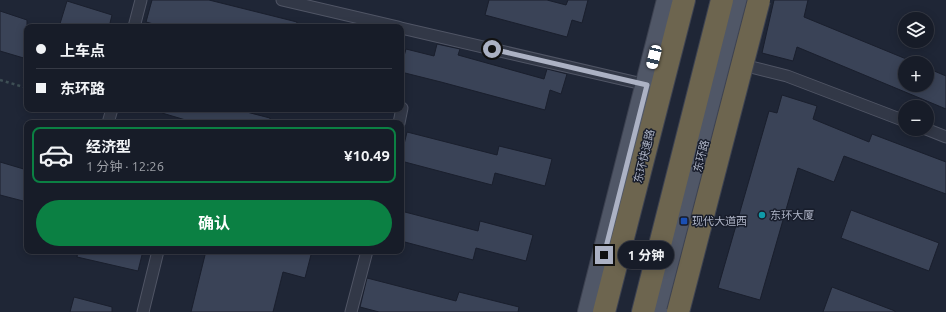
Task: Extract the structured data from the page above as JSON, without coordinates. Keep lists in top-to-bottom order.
{
  "streets": {
    "highway": ["东环快速路"],
    "main road": ["东环路"]
  },
  "places": {
    "other": ["东环大厦"],
    "transit": ["现代大道西"]
  },
  "page": {
    "map_buttons": ["+", "−"],
    "banner": ["上车点", "东环路"],
    "list": [
      {
        "name": "经济型",
        "note": "1 分钟 · 12:26",
        "value": "¥10.49"
      }
    ],
    "buttons": "确认",
    "bubble": "1 分钟"
  }
}
